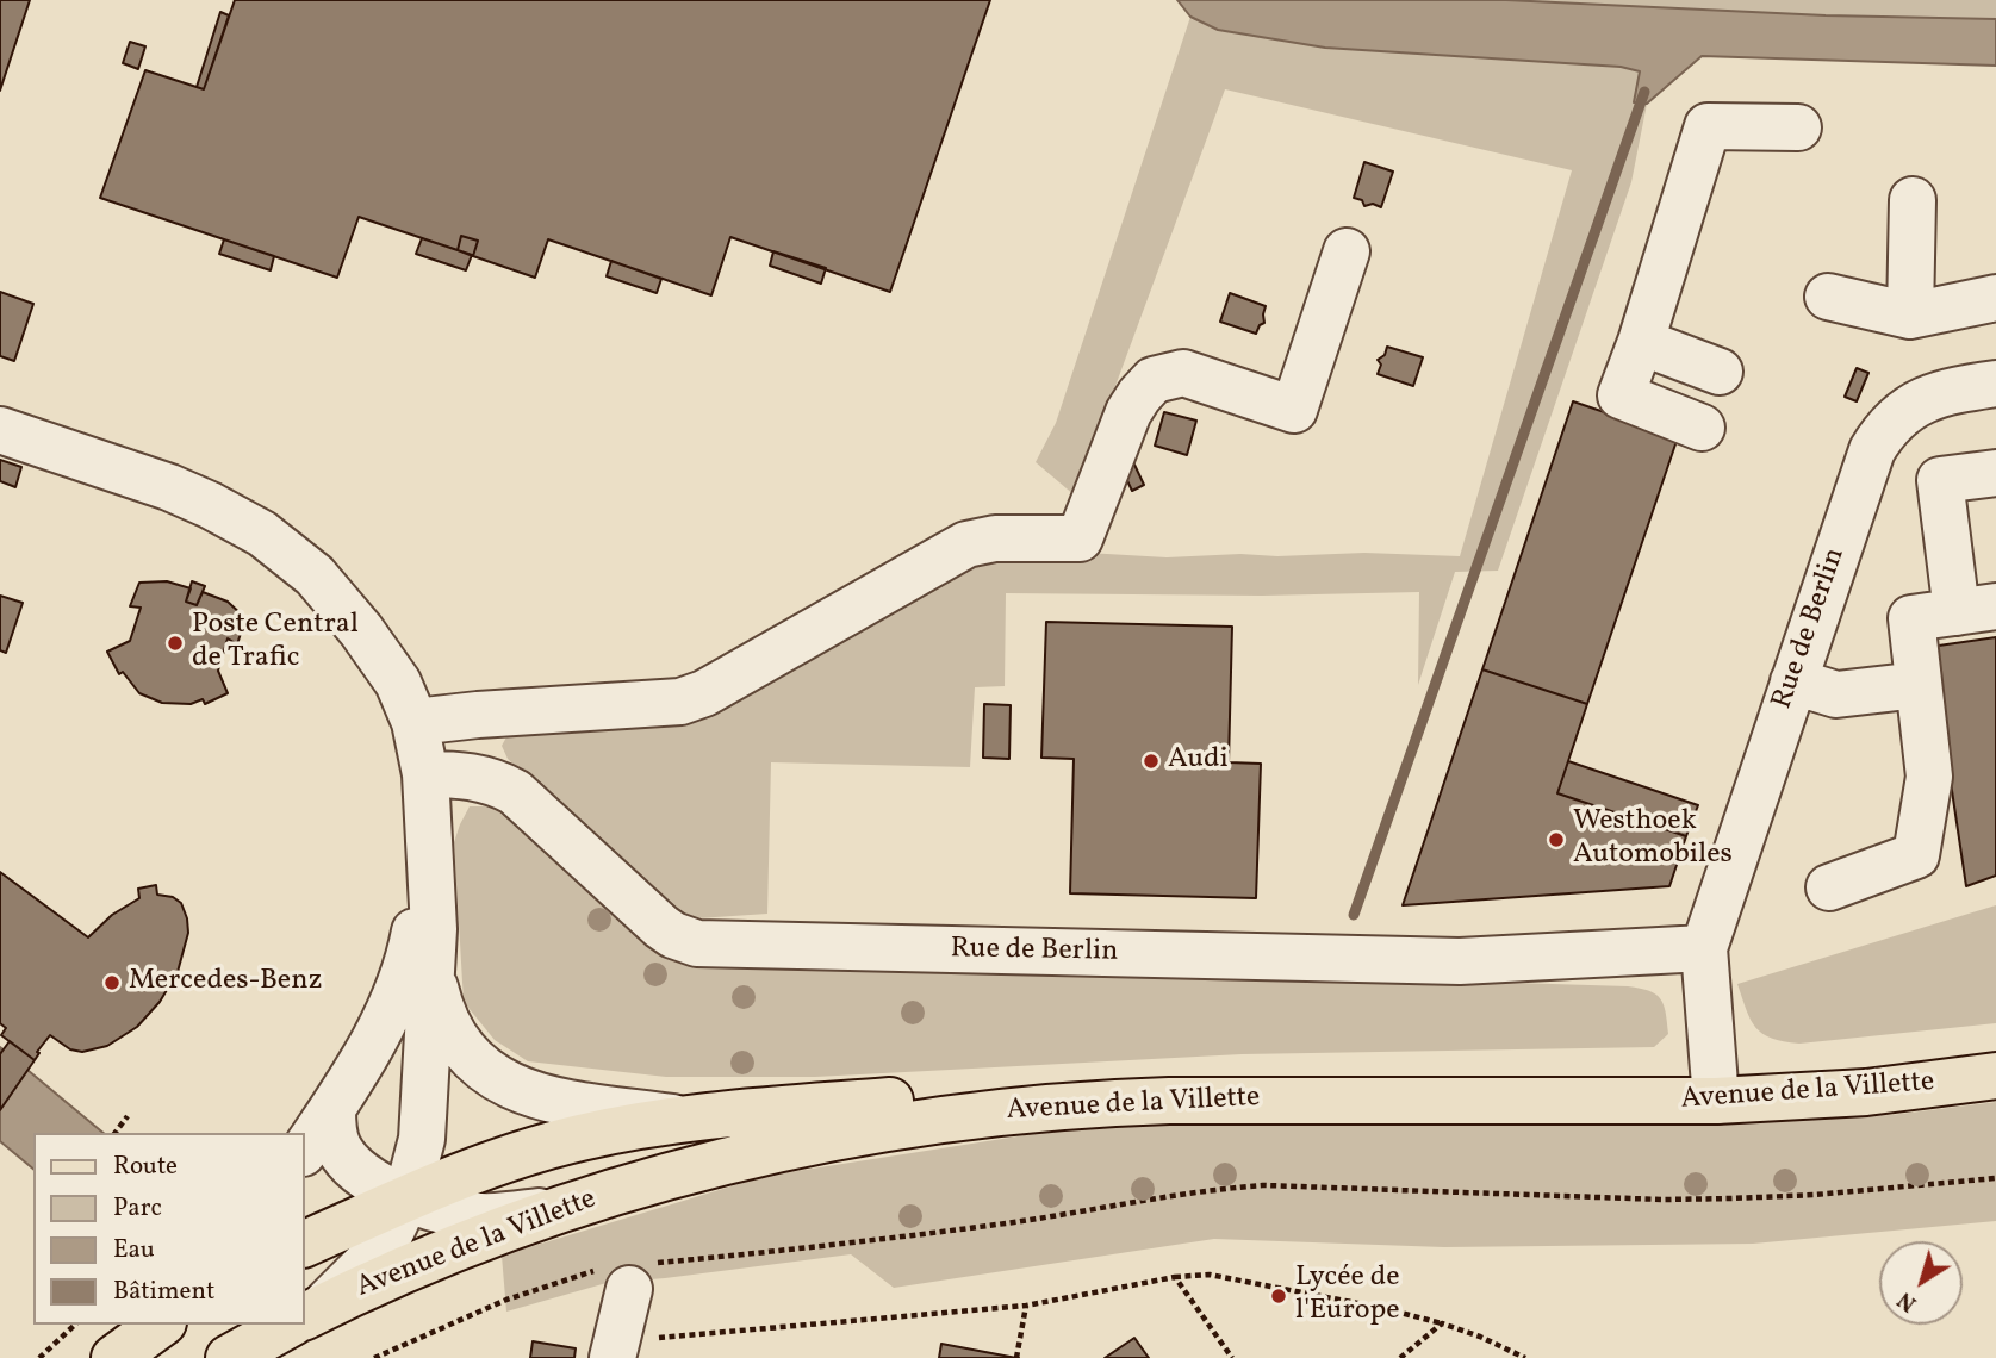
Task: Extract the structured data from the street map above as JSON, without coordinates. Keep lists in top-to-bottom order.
{
  "streets": {
    "main road": ["Avenue de la Villette"],
    "street": ["Rue de Berlin"]
  },
  "crossings": [
    ["Rue de Berlin", "Avenue de la Villette"]
  ],
  "places": [
    "Poste Central de Trafic",
    "Audi",
    "Westhoek Automobiles",
    "Mercedes-Benz",
    "Lycée de l'Europe"
  ],
  "legend": [
    "Route",
    "Parc",
    "Eau",
    "Bâtiment"
  ],
  "north": "bottom left"
}
